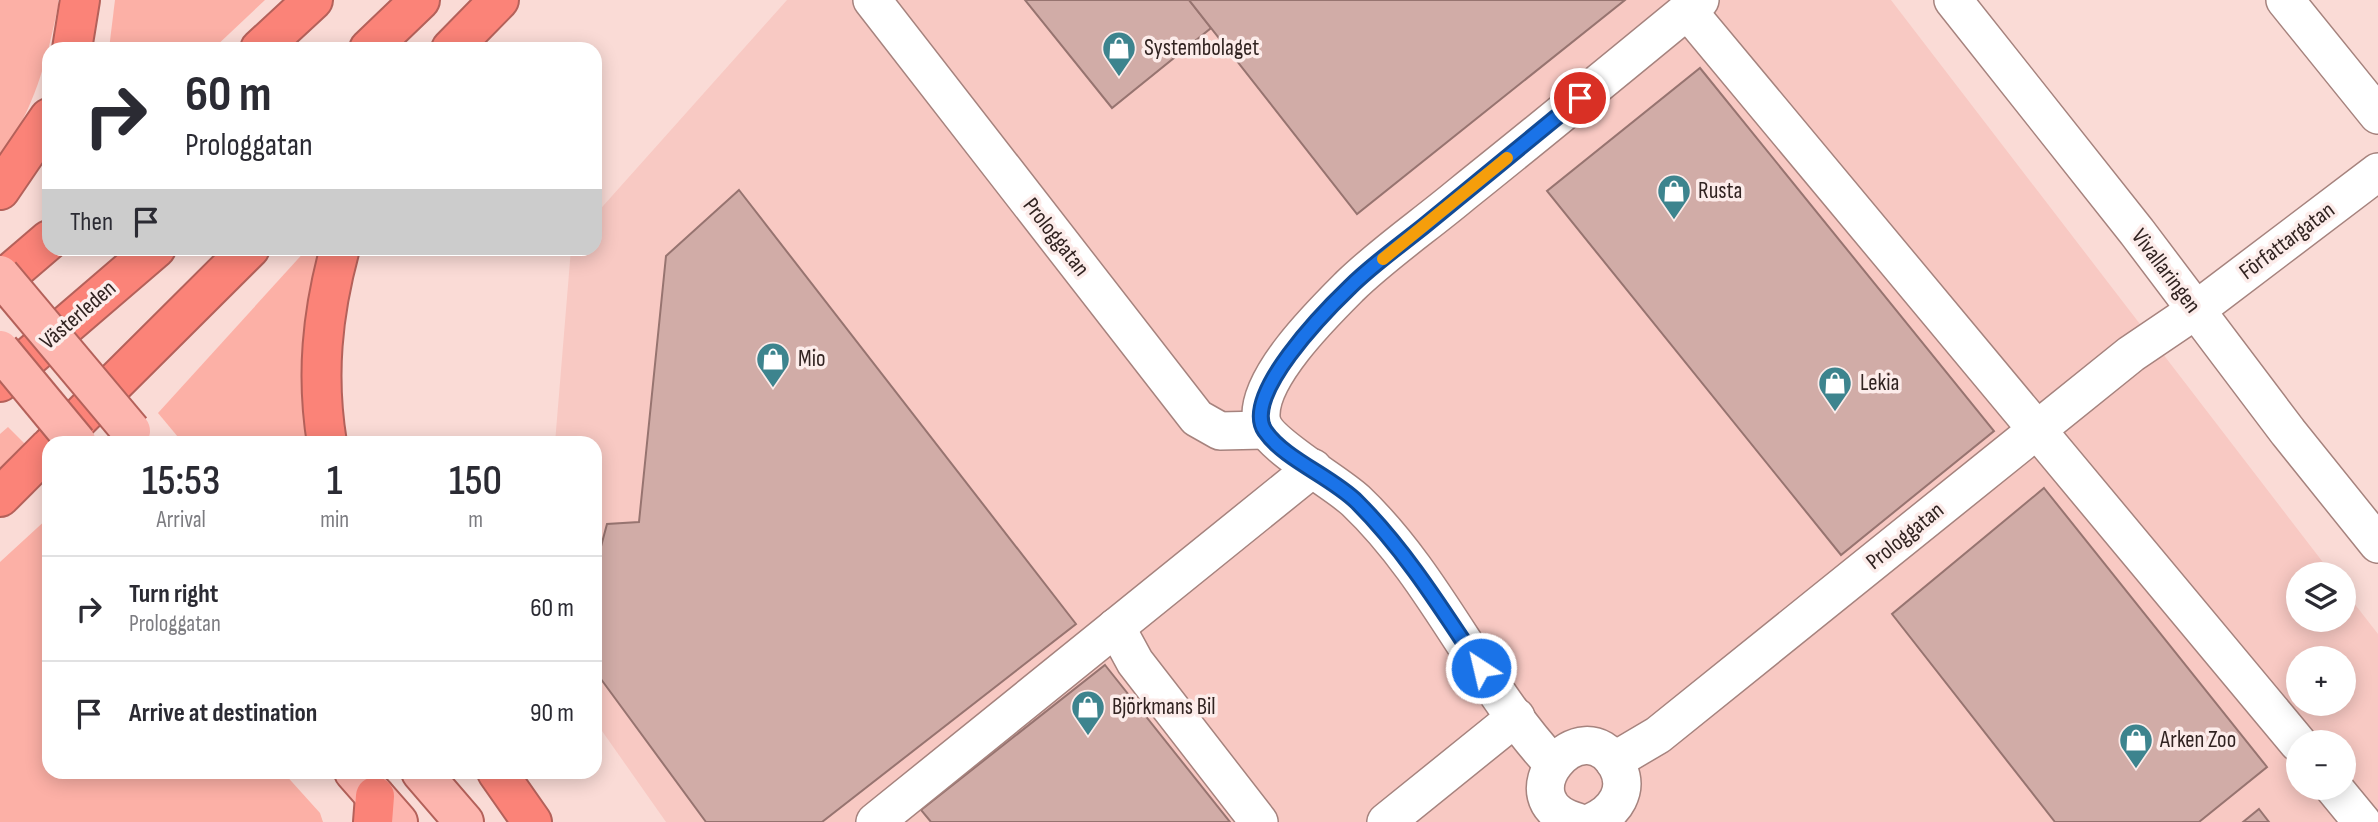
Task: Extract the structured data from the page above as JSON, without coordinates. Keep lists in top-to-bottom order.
{
  "streets": {
    "highway": ["Västerleden"],
    "street": ["Prologgatan", "Författargatan", "Vivallaringen"]
  },
  "crossings": [
    ["Prologgatan", "Författargatan"],
    ["Prologgatan", "Vivallaringen"],
    ["Författargatan", "Vivallaringen"]
  ],
  "places": {
    "shop": [
      "Systembolaget",
      "Rusta",
      "Mio",
      "Lekia",
      "Björkmans Bil",
      "Arken Zoo"
    ]
  },
  "page": {
    "turn": ["60 m", "Prologgatan"],
    "then": "Then",
    "eta": [
      "15:53",
      "Arrival",
      "1",
      "min",
      "150",
      "m"
    ],
    "list": [
      {
        "name": "Turn right",
        "note": "Prologgatan",
        "value": "60 m"
      },
      {
        "name": "Arrive at destination",
        "value": "90 m"
      }
    ],
    "map_buttons": ["+", "−"]
  }
}
